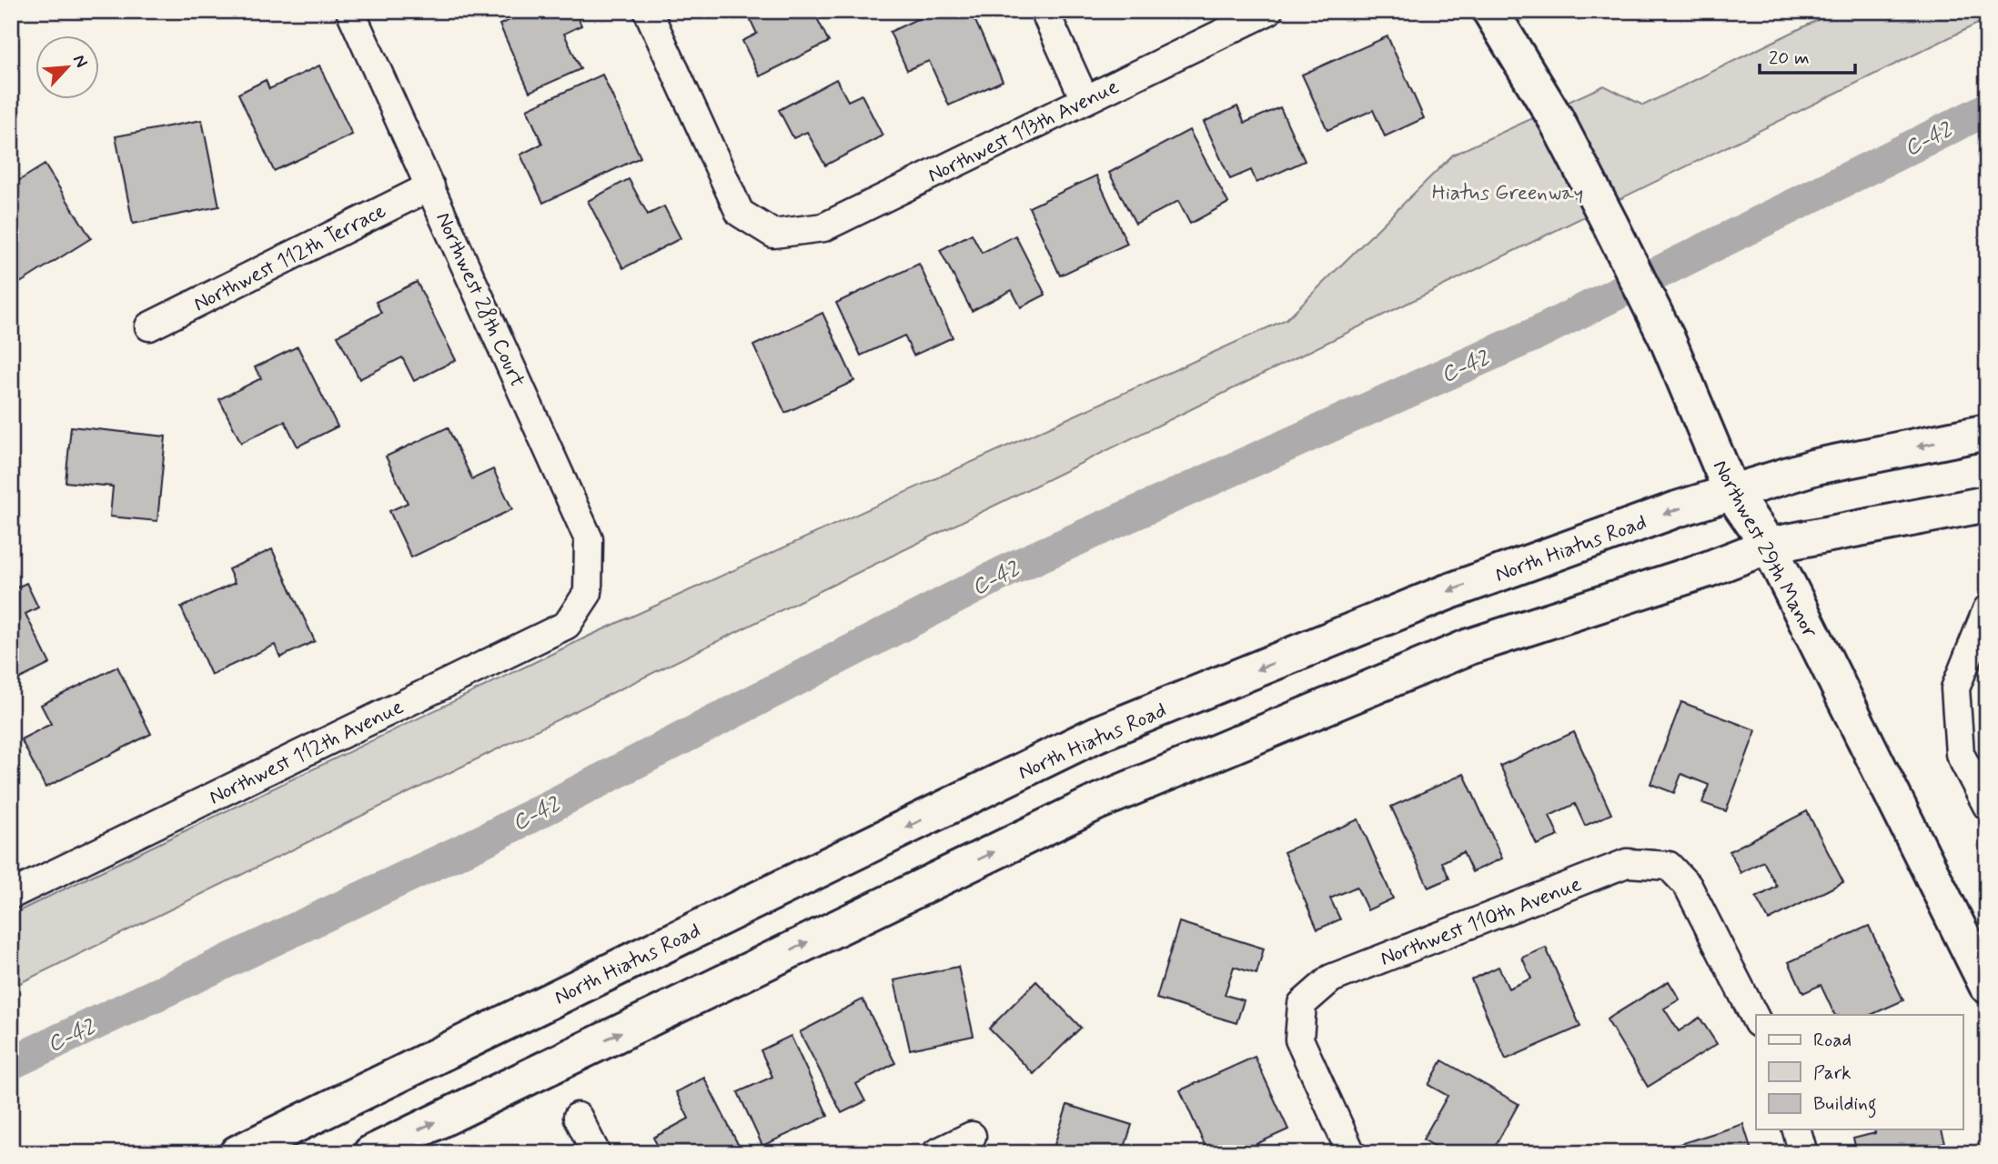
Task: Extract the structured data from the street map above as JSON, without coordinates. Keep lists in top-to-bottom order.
{
  "streets": {
    "main road": ["North Hiatus Road", "Northwest 29th Manor"],
    "street": [
      "Northwest 113th Avenue",
      "Northwest 112th Terrace",
      "Northwest 28th Court",
      "Northwest 112th Avenue",
      "Northwest 110th Avenue"
    ]
  },
  "crossings": [
    ["Northwest 112th Terrace", "Northwest 28th Court"],
    ["Northwest 28th Court", "Northwest 112th Avenue"],
    ["North Hiatus Road", "Northwest 29th Manor"]
  ],
  "water": ["C-42"],
  "parks": ["Hiatus Greenway"],
  "legend": ["Road", "Park", "Building"],
  "scale_bar": "20 m",
  "north": "top right"
}
